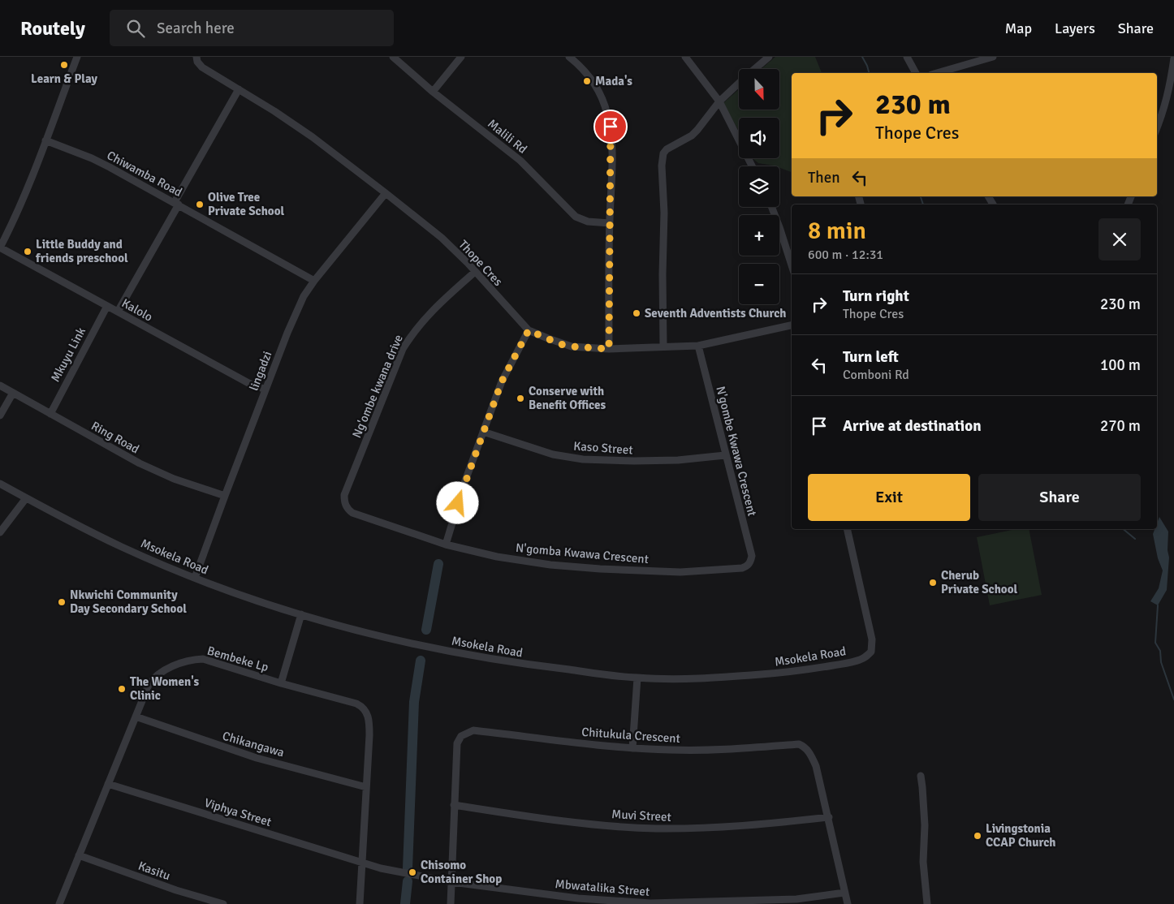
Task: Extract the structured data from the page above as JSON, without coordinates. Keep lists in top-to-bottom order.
{
  "streets": {
    "street": [
      "Malili Rd",
      "Chiwamba Road",
      "Thope Cres",
      "Kalolo",
      "Mkuyu Link",
      "lingadzi",
      "Ng'ombe kwana drive",
      "Ring Road",
      "Kaso Street",
      "N'gombe Kwawa Crescent",
      "N'gomba Kwawa Crescent",
      "Msokela Road",
      "Bembeke Lp",
      "Chitukula Crescent",
      "Chikangawa",
      "Viphya Street",
      "Muvi Street",
      "Kasitu",
      "Mbwatalika Street"
    ]
  },
  "crossings": [
    ["Chiwamba Road", "lingadzi"],
    ["Thope Cres", "lingadzi"],
    ["Thope Cres", "Ng'ombe kwana drive"],
    ["Thope Cres", "N'gombe Kwawa Crescent"],
    ["Kalolo", "Mkuyu Link"],
    ["Kalolo", "lingadzi"],
    ["Mkuyu Link", "Ring Road"],
    ["lingadzi", "Ring Road"],
    ["lingadzi", "Msokela Road"],
    ["Ng'ombe kwana drive", "N'gomba Kwawa Crescent"],
    ["Kaso Street", "N'gombe Kwawa Crescent"],
    ["N'gombe Kwawa Crescent", "N'gomba Kwawa Crescent"],
    ["Bembeke Lp", "Chikangawa"],
    ["Bembeke Lp", "Viphya Street"],
    ["Bembeke Lp", "Kasitu"],
    ["Bembeke Lp", "Mbwatalika Street"],
    ["Chitukula Crescent", "Muvi Street"],
    ["Chitukula Crescent", "Mbwatalika Street"],
    ["Viphya Street", "Mbwatalika Street"]
  ],
  "places": [
    "Learn & Play",
    "Mada's",
    "Olive Tree Private School",
    "Little Buddy and friends preschool",
    "Seventh Adventists Church",
    "Conserve with Benefit Offices",
    "Cherub Private School",
    "Nkwichi Community Day Secondary School",
    "The Women's Clinic",
    "Livingstonia CCAP Church",
    "Chisomo Container Shop"
  ],
  "north": "bottom",
  "page": {
    "header": "Routely",
    "search": "Search here",
    "nav": ["Map", "Layers", "Share"],
    "map_buttons": ["+", "−"],
    "turn": ["230 m", "Thope Cres"],
    "then": "Then",
    "heading": ["8 min", "600 m · 12:31"],
    "list": [
      {
        "name": "Turn right",
        "note": "Thope Cres",
        "value": "230 m"
      },
      {
        "name": "Turn left",
        "note": "Comboni Rd",
        "value": "100 m"
      },
      {
        "name": "Arrive at destination",
        "value": "270 m"
      }
    ],
    "buttons": ["Exit", "Share"]
  }
}
